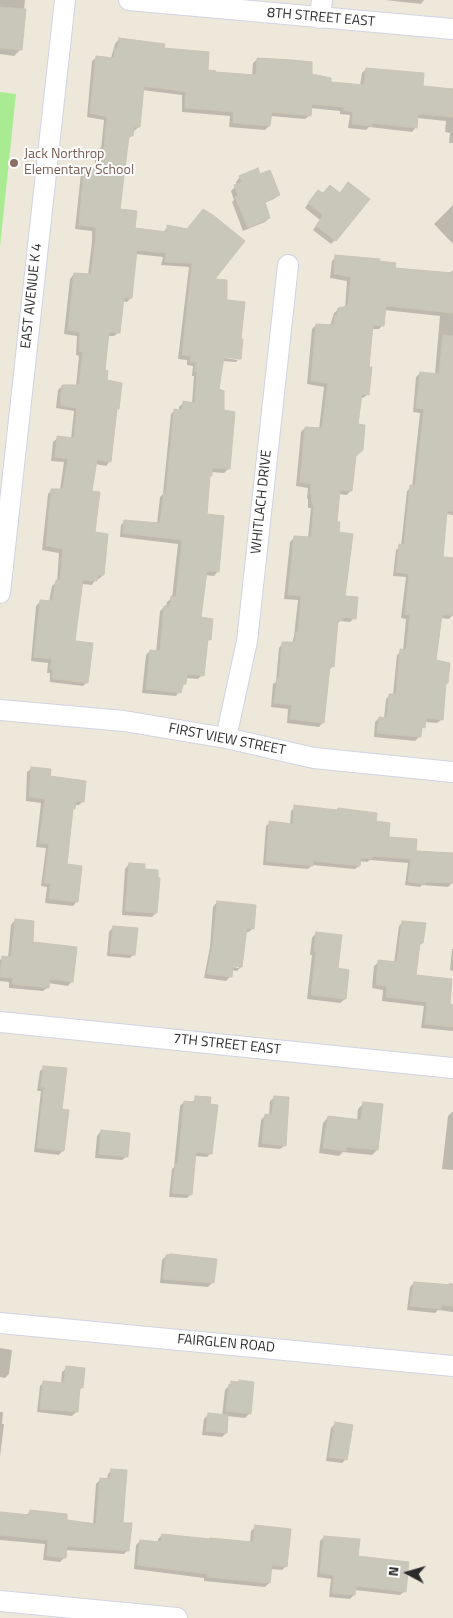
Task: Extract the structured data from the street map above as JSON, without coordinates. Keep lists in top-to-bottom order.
{
  "streets": {
    "street": [
      "8TH STREET EAST",
      "EAST AVENUE K 4",
      "WHITLACH DRIVE",
      "FIRST VIEW STREET",
      "7TH STREET EAST",
      "FAIRGLEN ROAD"
    ]
  },
  "crossings": [
    ["WHITLACH DRIVE", "FIRST VIEW STREET"]
  ],
  "places": ["Jack Northrop Elementary School"],
  "north": "left"
}
